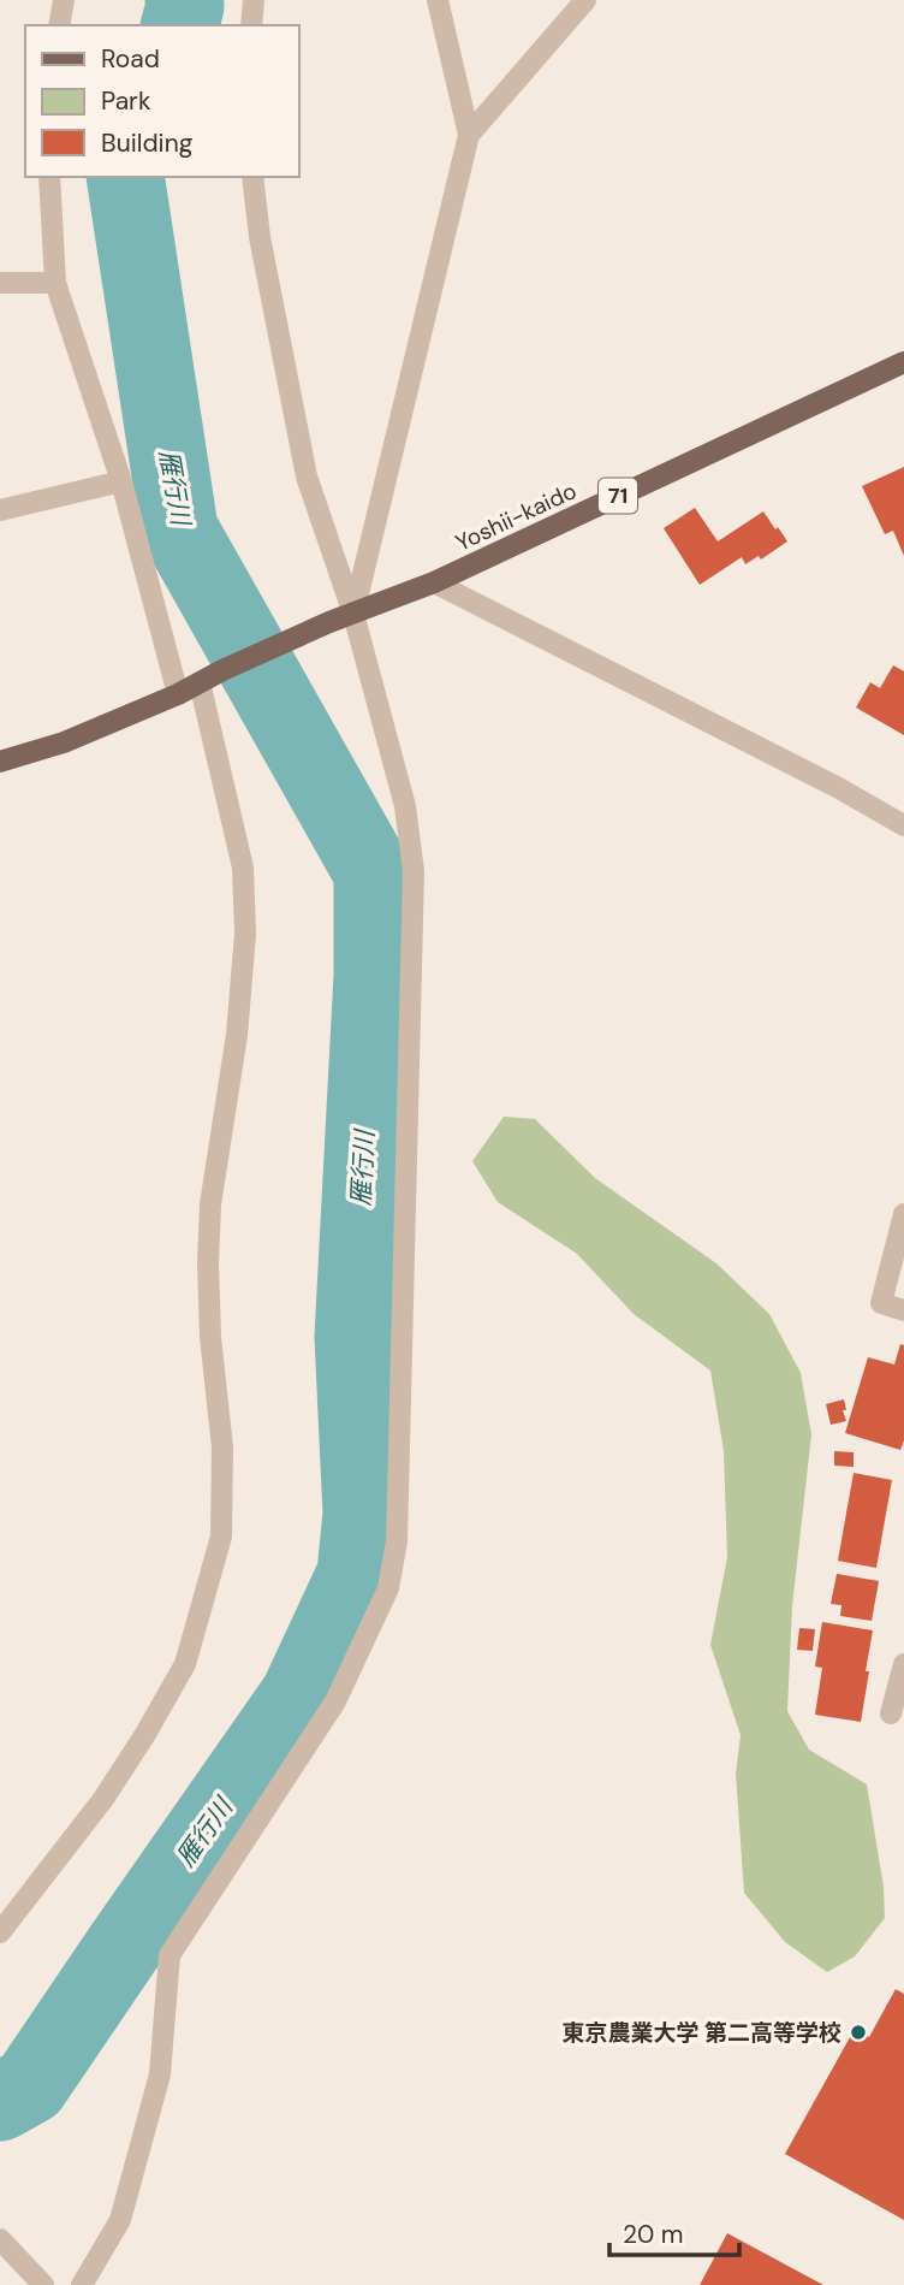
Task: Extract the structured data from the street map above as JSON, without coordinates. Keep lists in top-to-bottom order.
{
  "streets": {
    "main road": ["71", "Yoshii-kaido"]
  },
  "crossings": [
    ["71", "Yoshii-kaido"]
  ],
  "water": ["雁行川"],
  "places": ["東京農業大学 第二高等学校"],
  "legend": ["Road", "Park", "Building"],
  "scale_bar": "20 m"
}
